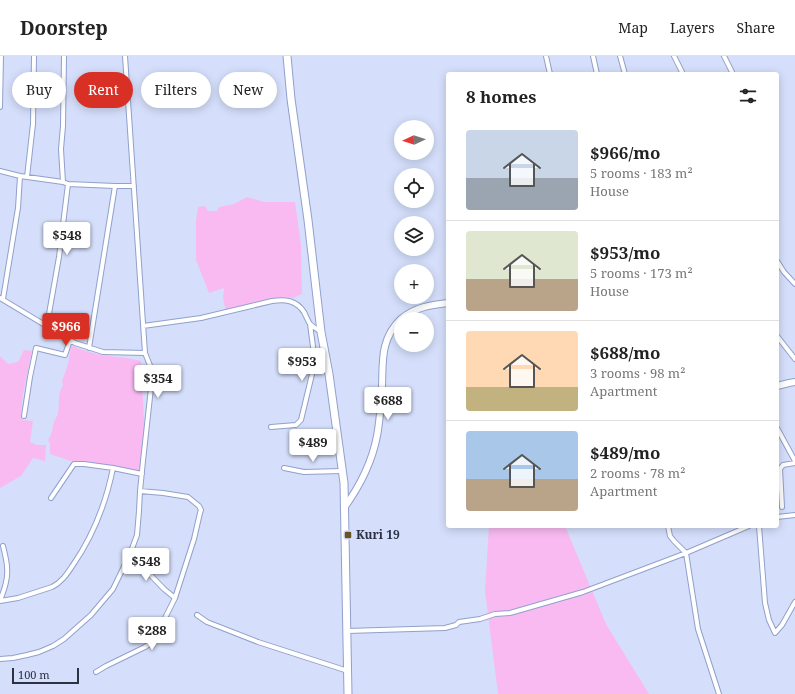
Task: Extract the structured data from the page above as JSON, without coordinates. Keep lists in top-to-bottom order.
{
  "places": {
    "transit": ["Kuri 19"]
  },
  "scale_bar": "100 m",
  "north": "left",
  "page": {
    "header": "Doorstep",
    "nav": ["Map", "Layers", "Share"],
    "chip": [
      "Buy",
      "Rent",
      "Filters",
      "New"
    ],
    "heading": "8 homes",
    "map_buttons": ["+", "−"],
    "list": [
      {
        "name": "$966/mo",
        "note": "5 rooms · 183 m² · House"
      },
      {
        "name": "$953/mo",
        "note": "5 rooms · 173 m² · House"
      },
      {
        "name": "$688/mo",
        "note": "3 rooms · 98 m² · Apartment"
      },
      {
        "name": "$489/mo",
        "note": "2 rooms · 78 m² · Apartment"
      }
    ],
    "price": [
      "$548",
      "$966",
      "$953",
      "$354",
      "$688",
      "$489",
      "$548",
      "$288"
    ],
    "scale": "100 m"
  }
}
